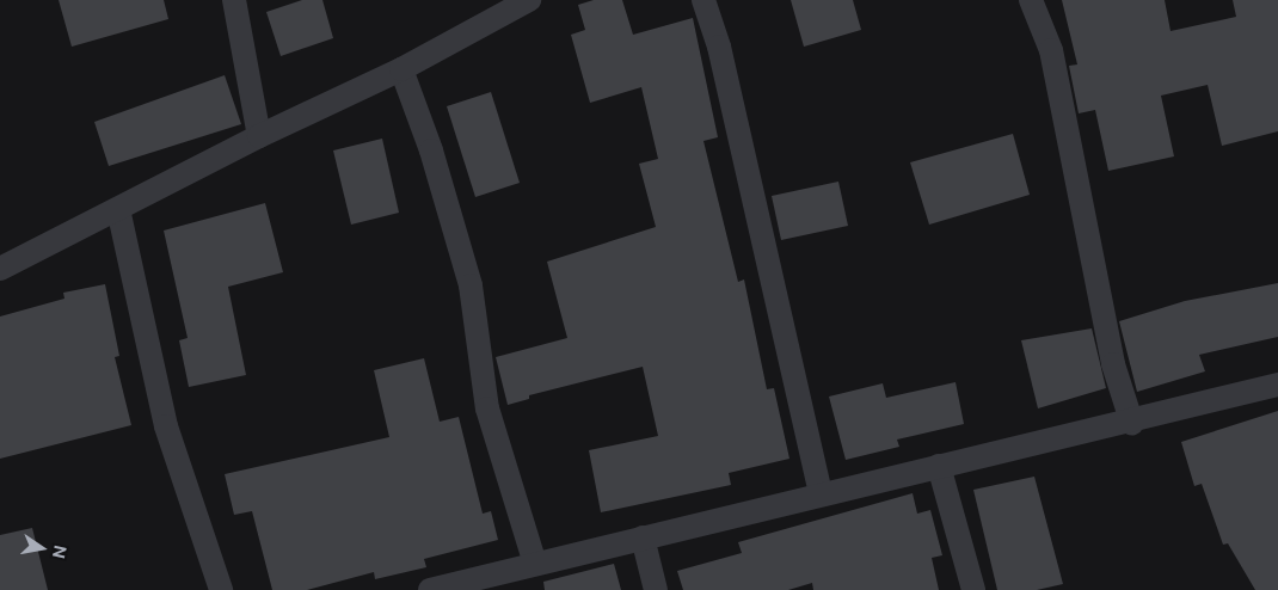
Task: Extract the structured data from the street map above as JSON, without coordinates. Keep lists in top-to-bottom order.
{
  "north": "right"
}
